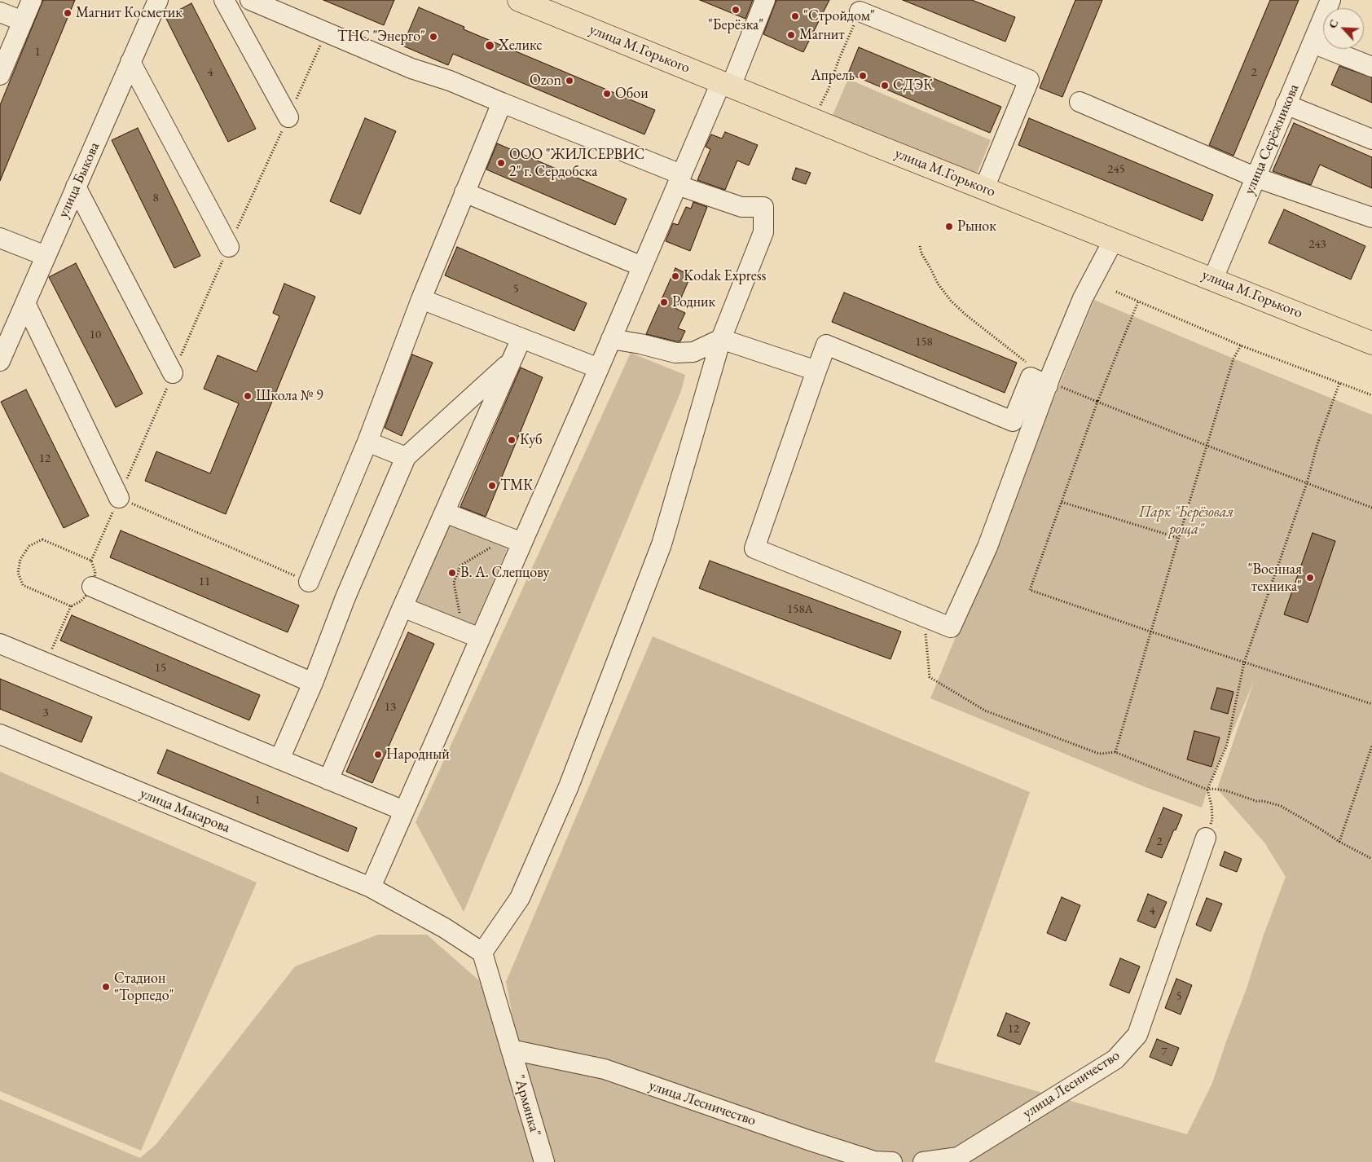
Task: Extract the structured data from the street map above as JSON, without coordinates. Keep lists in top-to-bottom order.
{
  "streets": {
    "main road": ["улица М.Горького"],
    "street": [
      "улица Серёжникова",
      "улица Быкова",
      "улица Макарова",
      "улица Лесничество",
      "\"Армянка\""
    ]
  },
  "crossings": [
    ["улица М.Горького", "улица Серёжникова"],
    ["улица Макарова", "\"Армянка\""],
    ["улица Лесничество", "\"Армянка\""]
  ],
  "parks": ["Парк \"Берёзовая роща\""],
  "places": [
    "\"Берёзка\"",
    "Магнит Косметик",
    "\"Стройдом\"",
    "Магнит",
    "ТНС \"Энерго\"",
    "Хеликс",
    "Апрель",
    "Ozon",
    "СДЭК",
    "Обои",
    "ООО \"ЖИЛСЕРВИС 2\" г. Сердобска",
    "Рынок",
    "Kodak Express",
    "Родник",
    "Школа № 9",
    "Куб",
    "ТМК",
    "В. А. Слепцову",
    "\"Военная техника\"",
    "Народный",
    "Стадион \"Торпедо\""
  ],
  "house_numbers": [
    "1",
    "4",
    "2",
    "245",
    "8",
    "243",
    "5",
    "10",
    "158",
    "12",
    "11",
    "158А",
    "15",
    "13",
    "3",
    "1",
    "2",
    "4",
    "5",
    "12",
    "7"
  ],
  "north": "top left"
}
